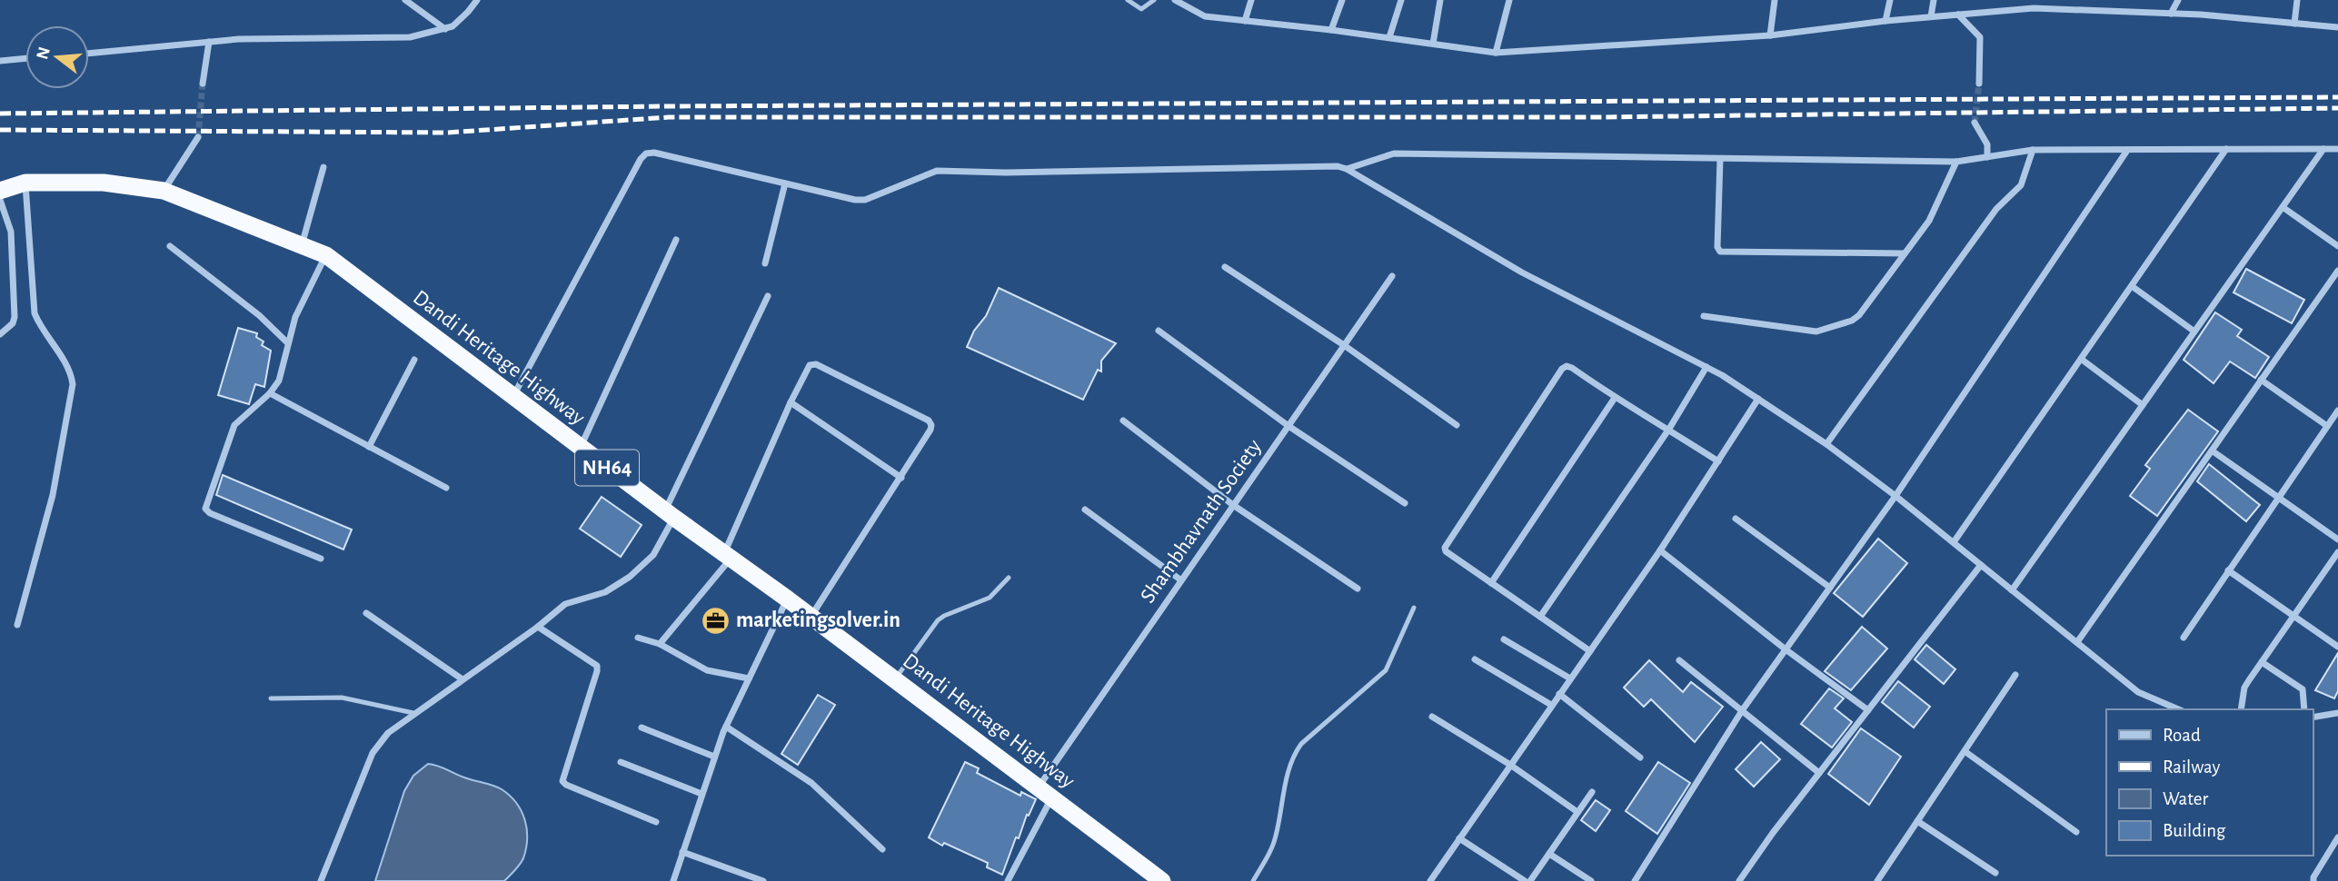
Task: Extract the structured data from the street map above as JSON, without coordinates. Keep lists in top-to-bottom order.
{
  "streets": {
    "highway": ["Dandi Heritage Highway", "NH64"],
    "street": ["Shambhavnath Society"]
  },
  "crossings": [
    ["Dandi Heritage Highway", "Shambhavnath Society"]
  ],
  "places": {
    "office": ["marketingsolver.in"]
  },
  "legend": [
    "Road",
    "Railway",
    "Water",
    "Building"
  ],
  "north": "left"
}
